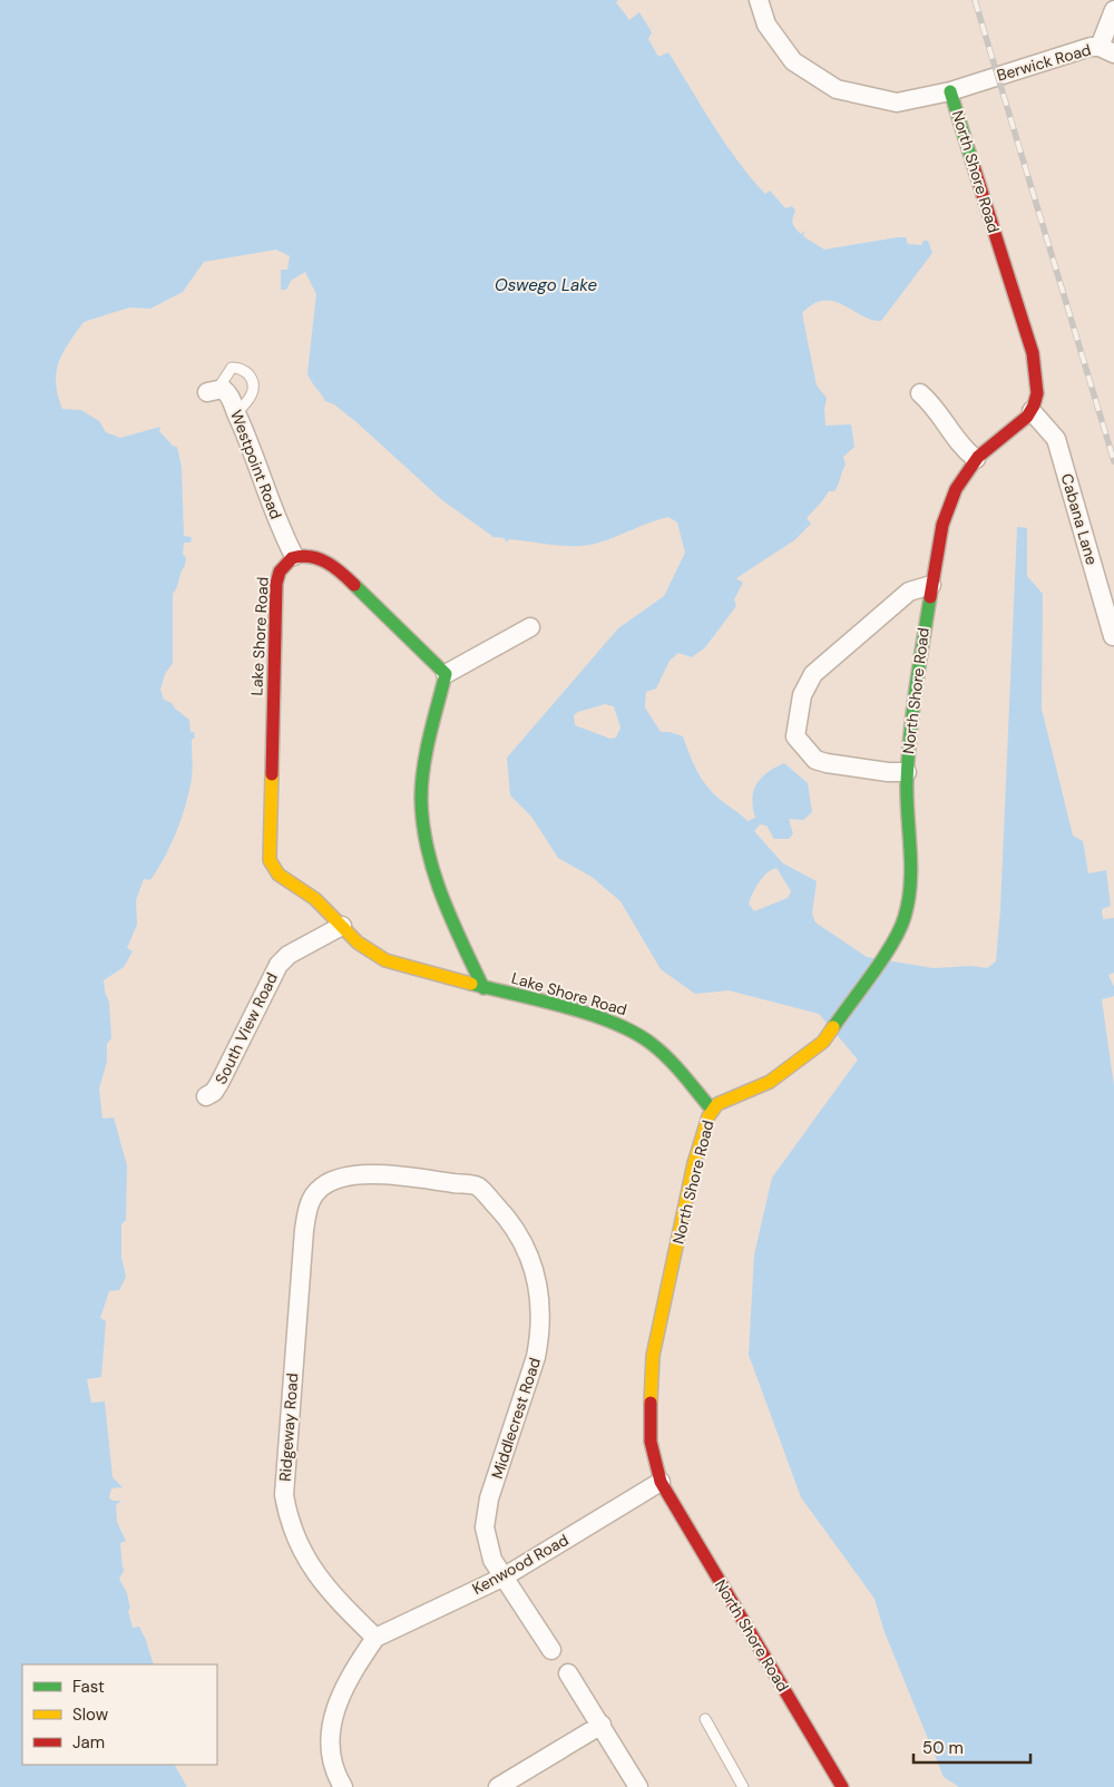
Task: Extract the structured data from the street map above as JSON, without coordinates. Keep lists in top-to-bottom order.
{
  "streets": {
    "street": [
      "Berwick Road",
      "North Shore Road",
      "Westpoint Road",
      "Cabana Lane",
      "Lake Shore Road",
      "South View Road",
      "Middlecrest Road",
      "Ridgeway Road",
      "Kenwood Road"
    ]
  },
  "crossings": [
    ["Berwick Road", "North Shore Road"],
    ["North Shore Road", "Cabana Lane"],
    ["North Shore Road", "Lake Shore Road"],
    ["North Shore Road", "Kenwood Road"],
    ["Westpoint Road", "Lake Shore Road"],
    ["Lake Shore Road", "South View Road"],
    ["Middlecrest Road", "Ridgeway Road"],
    ["Middlecrest Road", "Kenwood Road"],
    ["Ridgeway Road", "Kenwood Road"]
  ],
  "water": ["Oswego Lake"],
  "legend": ["Fast", "Slow", "Jam"],
  "scale_bar": "50 m"
}
